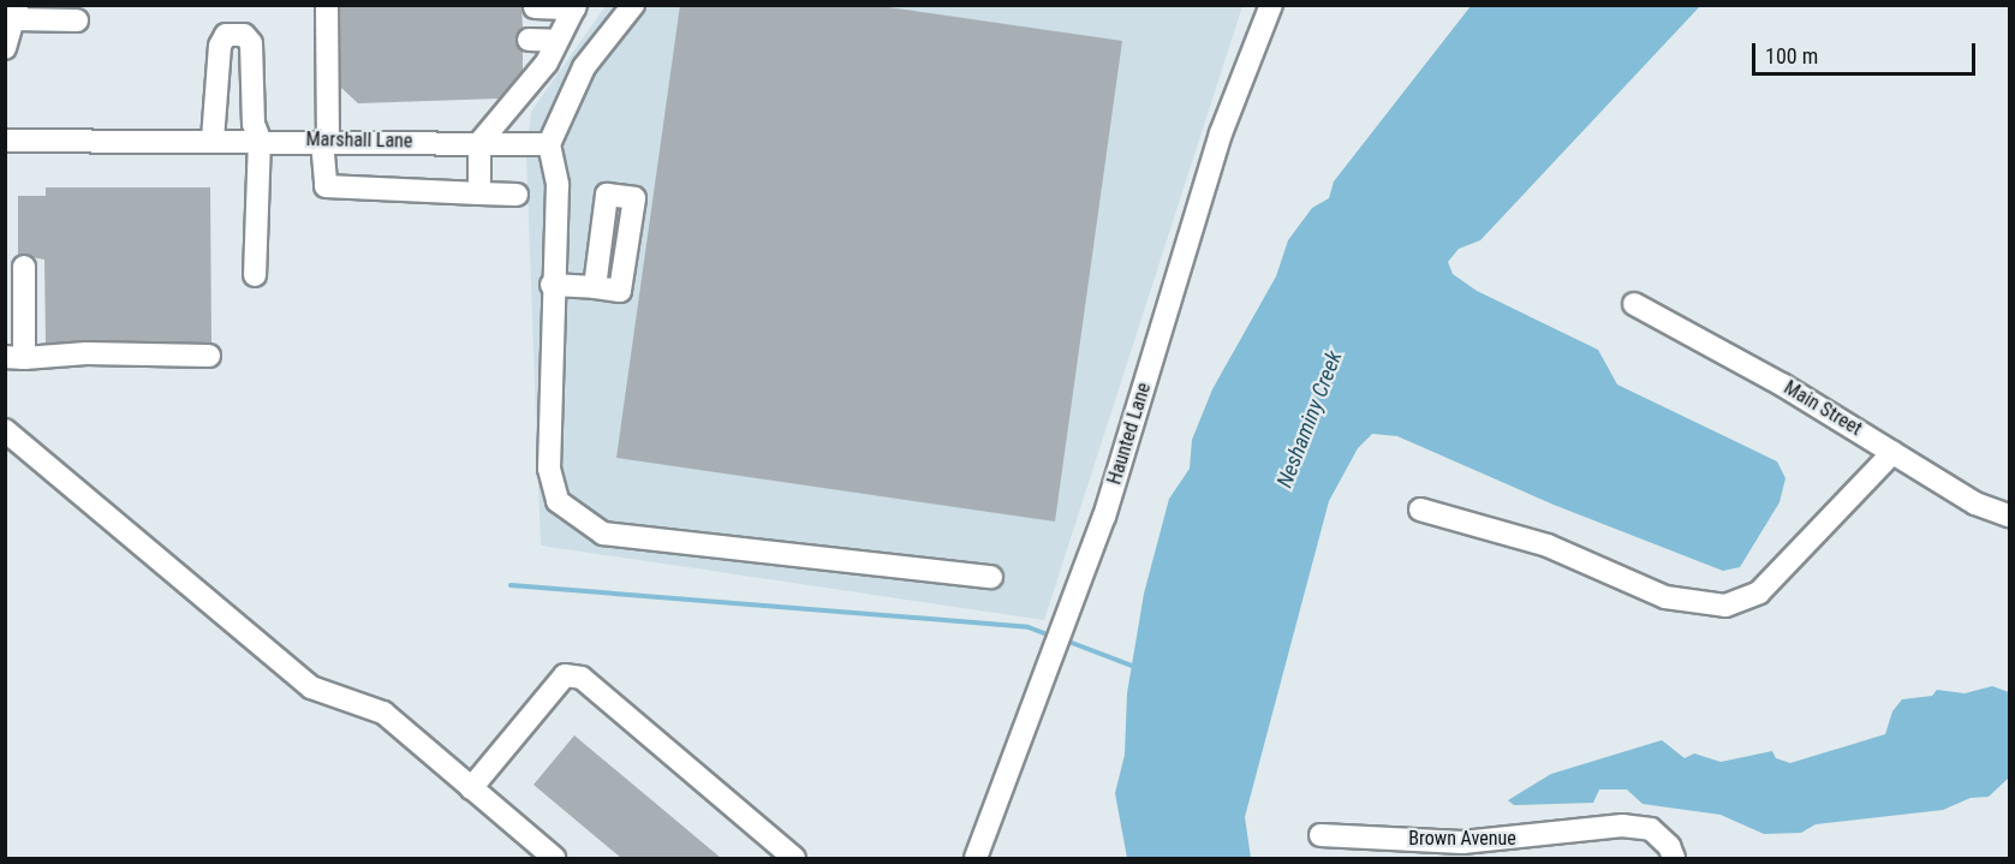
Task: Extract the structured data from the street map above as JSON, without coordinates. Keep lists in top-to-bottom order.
{
  "streets": {
    "street": [
      "Marshall Lane",
      "Main Street",
      "Haunted Lane",
      "Brown Avenue"
    ]
  },
  "water": ["Neshaminy Creek"],
  "scale_bar": "100 m"
}
